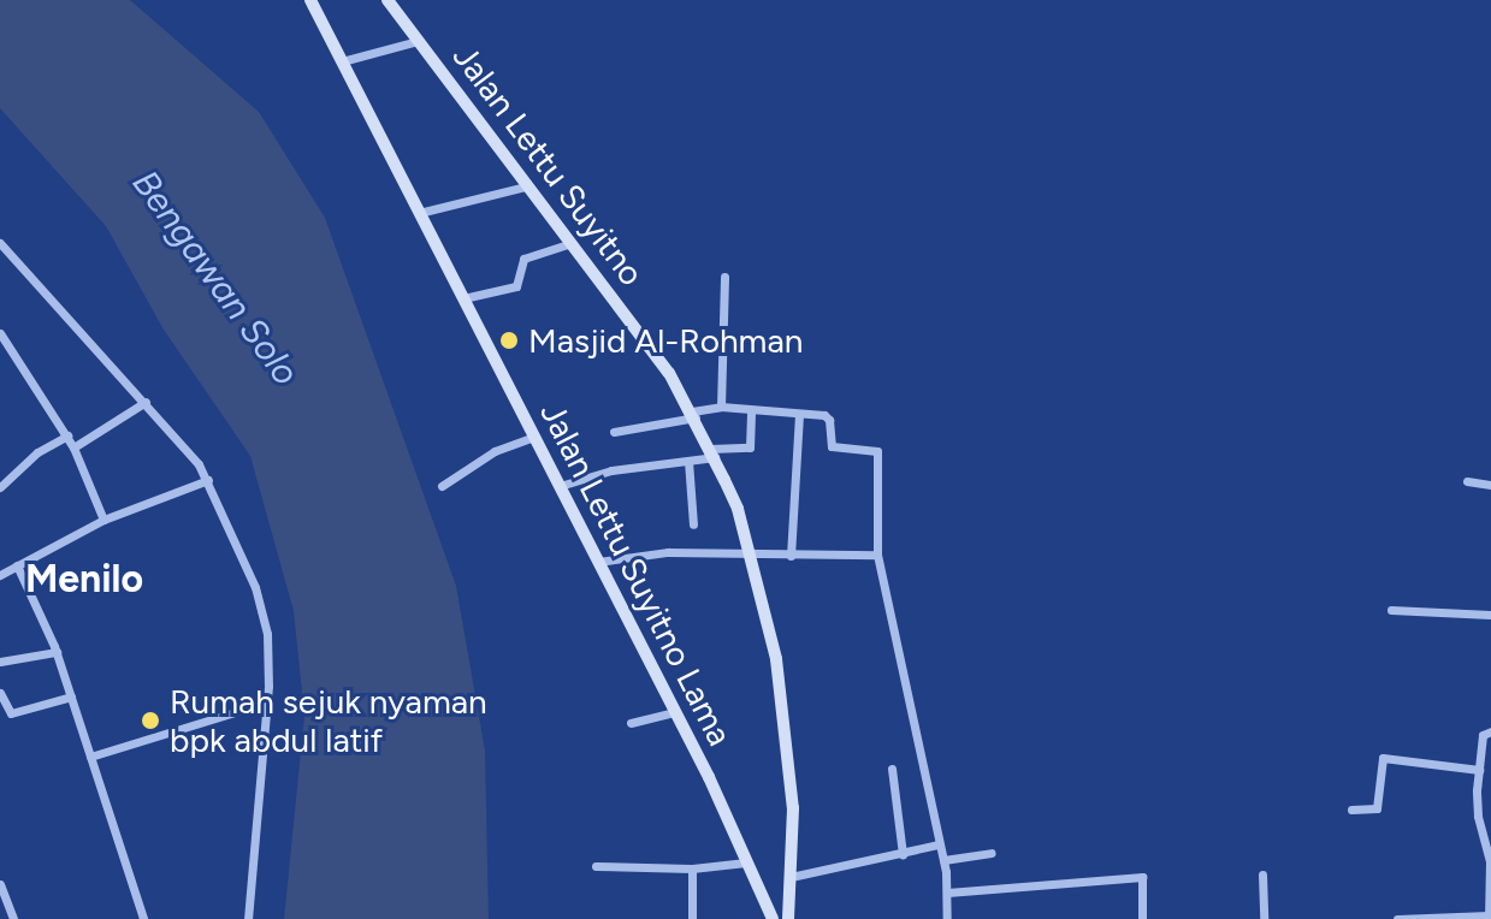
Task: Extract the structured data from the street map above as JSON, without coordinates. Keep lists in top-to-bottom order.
{
  "streets": {
    "main road": ["Jalan Lettu Suyitno", "Jalan Lettu Suyitno Lama"]
  },
  "districts": ["Menilo"],
  "water": ["Bengawan Solo"],
  "places": ["Masjid Al-Rohman", "Rumah sejuk nyaman bpk abdul latif"]
}
